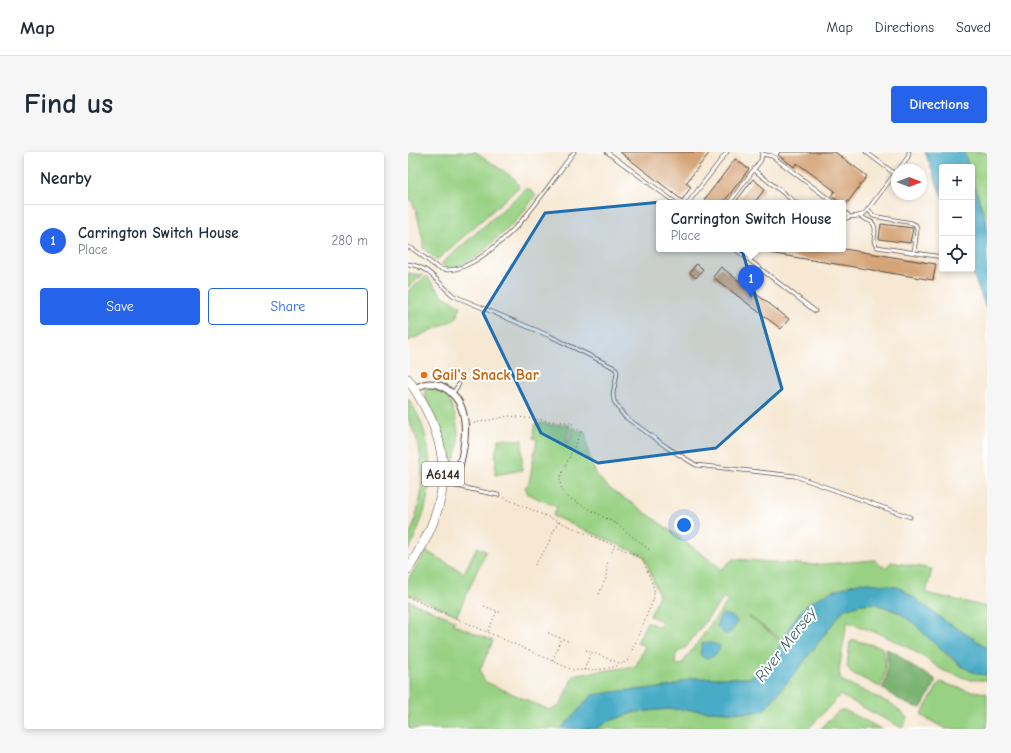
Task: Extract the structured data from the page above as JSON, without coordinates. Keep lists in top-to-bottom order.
{
  "streets": {
    "main road": ["A6144"]
  },
  "water": ["River Mersey"],
  "places": ["Gail's Snack Bar"],
  "north": "right",
  "page": {
    "header": "Map",
    "nav": ["Map", "Directions", "Saved"],
    "buttons": [
      "Directions",
      ["Save", "Share"]
    ],
    "title": "Find us",
    "heading": "Nearby",
    "map_buttons": ["+", "−"],
    "popup": ["Carrington Switch House", "Place"],
    "list": [
      {
        "mark": "1",
        "name": "Carrington Switch House",
        "note": "Place",
        "value": "280 m"
      }
    ],
    "pins": "1"
  }
}
